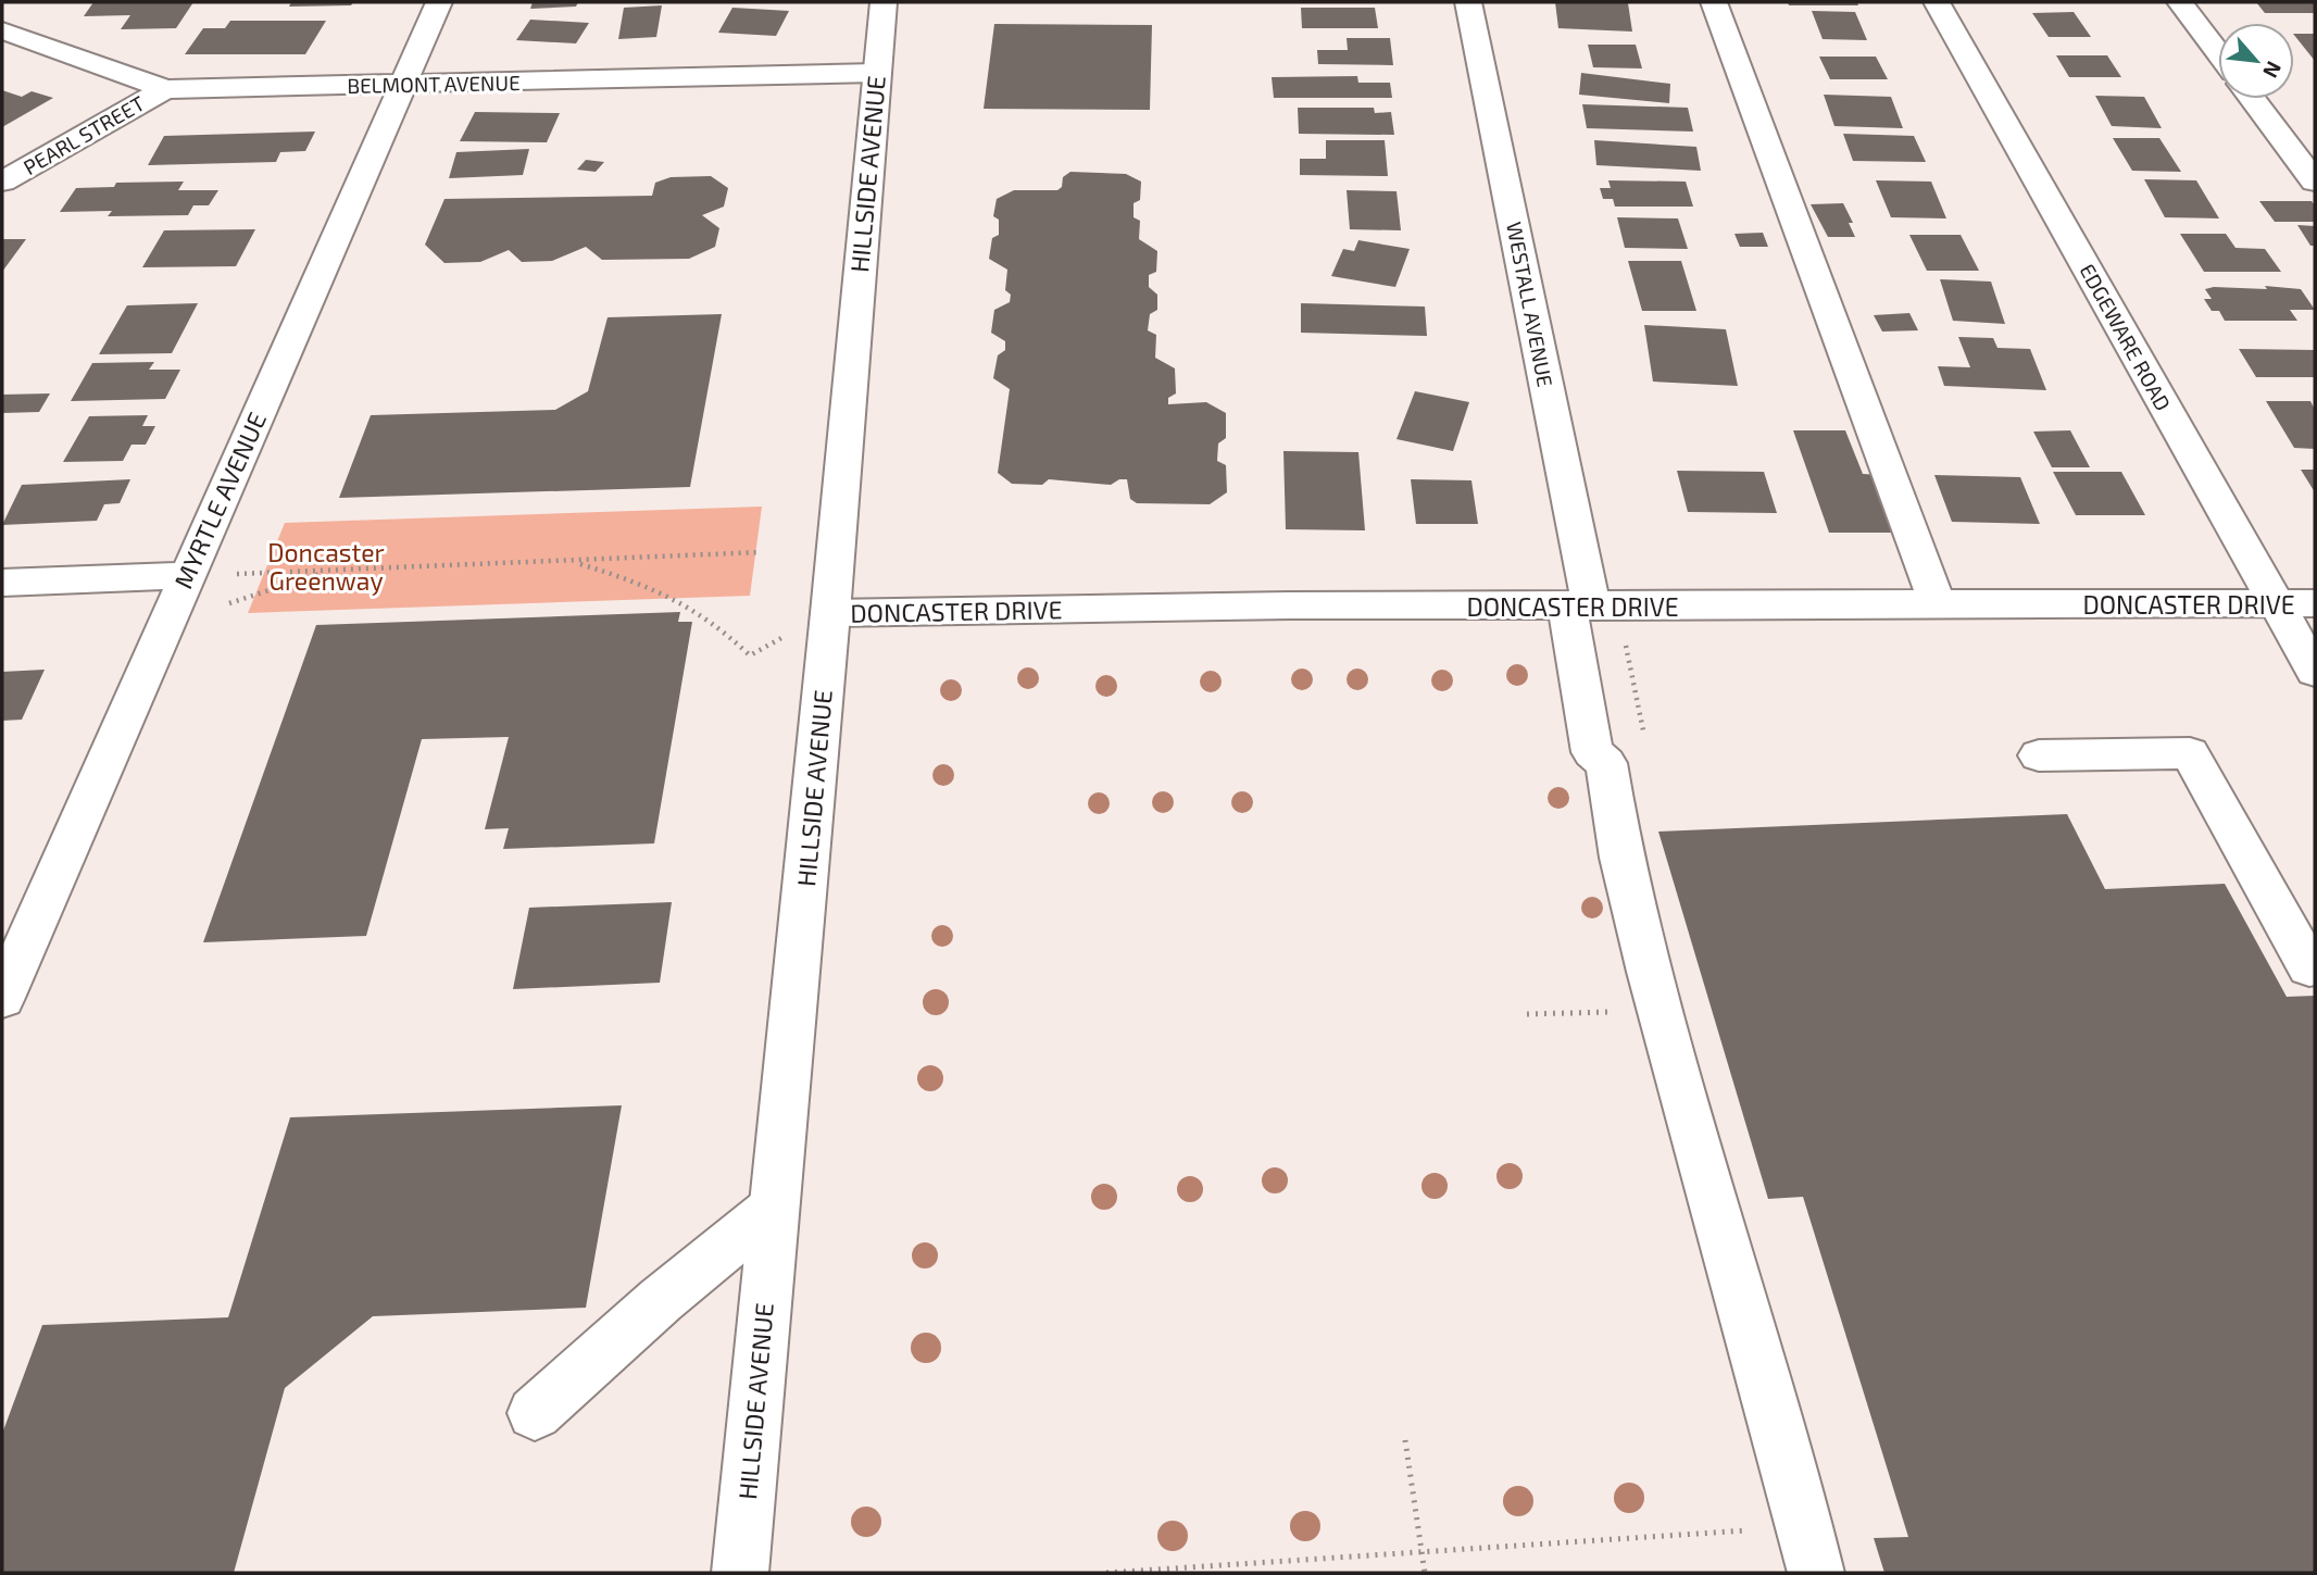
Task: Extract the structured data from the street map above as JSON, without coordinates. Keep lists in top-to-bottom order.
{
  "streets": {
    "street": [
      "BELMONT AVENUE",
      "PEARL STREET",
      "HILLSIDE AVENUE",
      "WESTALL AVENUE",
      "EDGEWARE ROAD",
      "MYRTLE AVENUE",
      "DONCASTER DRIVE"
    ]
  },
  "crossings": [
    ["BELMONT AVENUE", "PEARL STREET"],
    ["BELMONT AVENUE", "HILLSIDE AVENUE"],
    ["BELMONT AVENUE", "MYRTLE AVENUE"],
    ["HILLSIDE AVENUE", "DONCASTER DRIVE"],
    ["WESTALL AVENUE", "DONCASTER DRIVE"],
    ["EDGEWARE ROAD", "DONCASTER DRIVE"]
  ],
  "parks": ["Doncaster Greenway"],
  "north": "bottom right"
}
